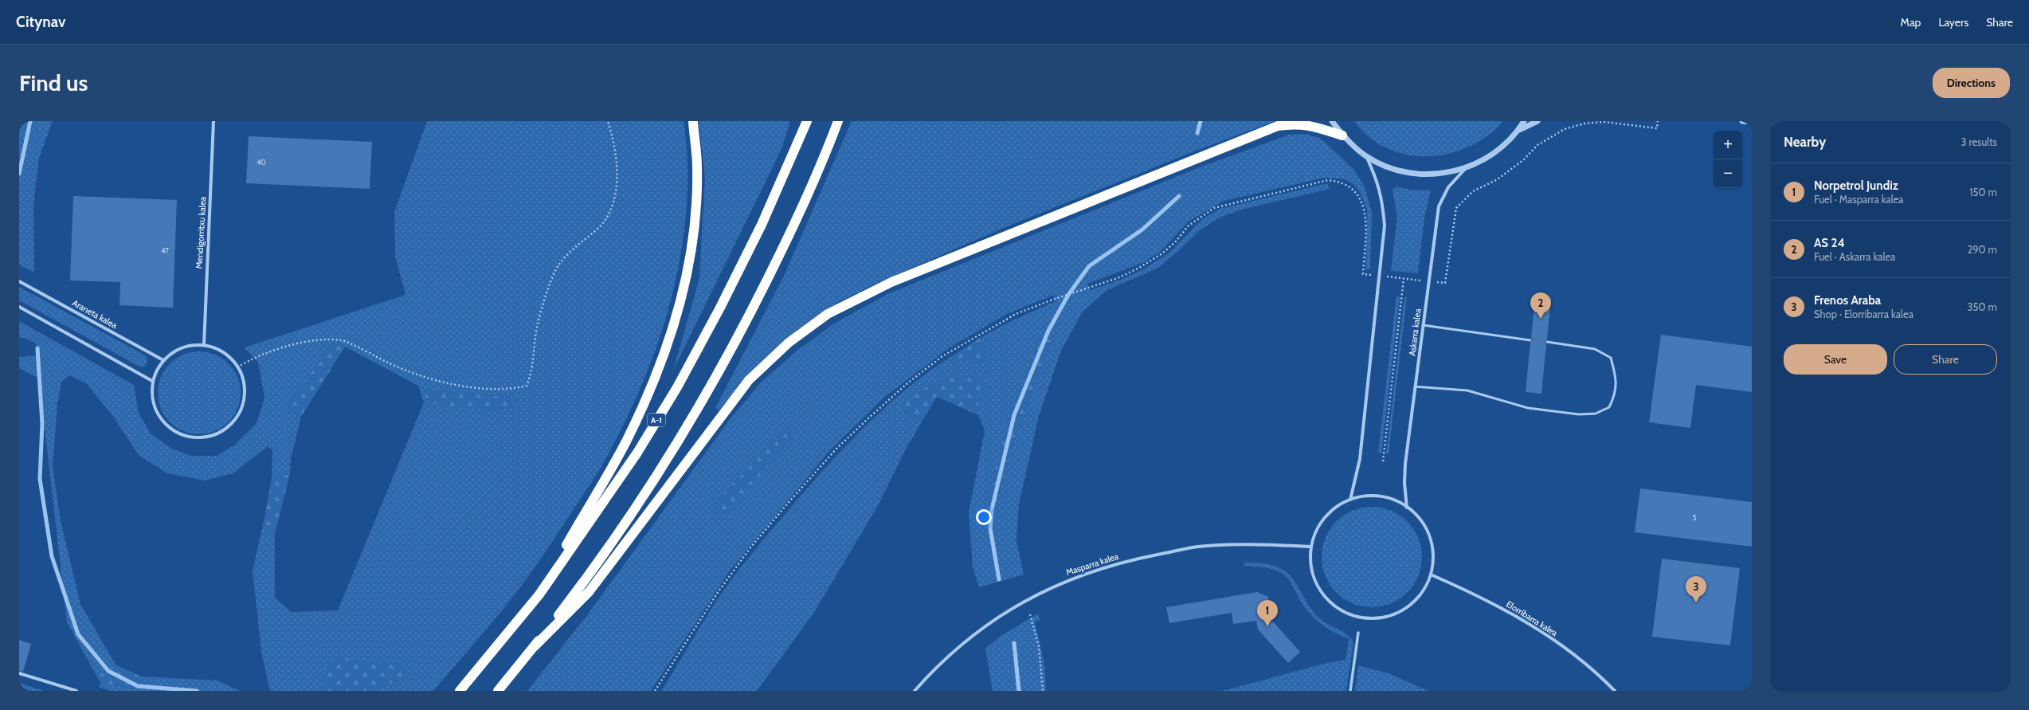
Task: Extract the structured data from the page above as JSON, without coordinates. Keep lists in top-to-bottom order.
{
  "streets": {
    "highway": ["A-1"],
    "street": [
      "Mendigorritxu kalea",
      "Araneta kalea",
      "Askarra kalea",
      "Masparra kalea",
      "Elorribarra kalea"
    ]
  },
  "crossings": [
    ["Mendigorritxu kalea", "Araneta kalea"]
  ],
  "house_numbers": ["40", "47", "5"],
  "page": {
    "header": "Citynav",
    "nav": ["Map", "Layers", "Share"],
    "buttons": [
      "Directions",
      ["Save", "Share"]
    ],
    "title": "Find us",
    "heading": ["Nearby", "3 results"],
    "map_buttons": ["+", "−"],
    "list": [
      {
        "mark": "1",
        "name": "Norpetrol Jundiz",
        "note": "Fuel · Masparra kalea",
        "value": "150 m"
      },
      {
        "mark": "2",
        "name": "AS 24",
        "note": "Fuel · Askarra kalea",
        "value": "290 m"
      },
      {
        "mark": "3",
        "name": "Frenos Araba",
        "note": "Shop · Elorribarra kalea",
        "value": "350 m"
      }
    ],
    "pins": ["2", "3", "1"]
  }
}
